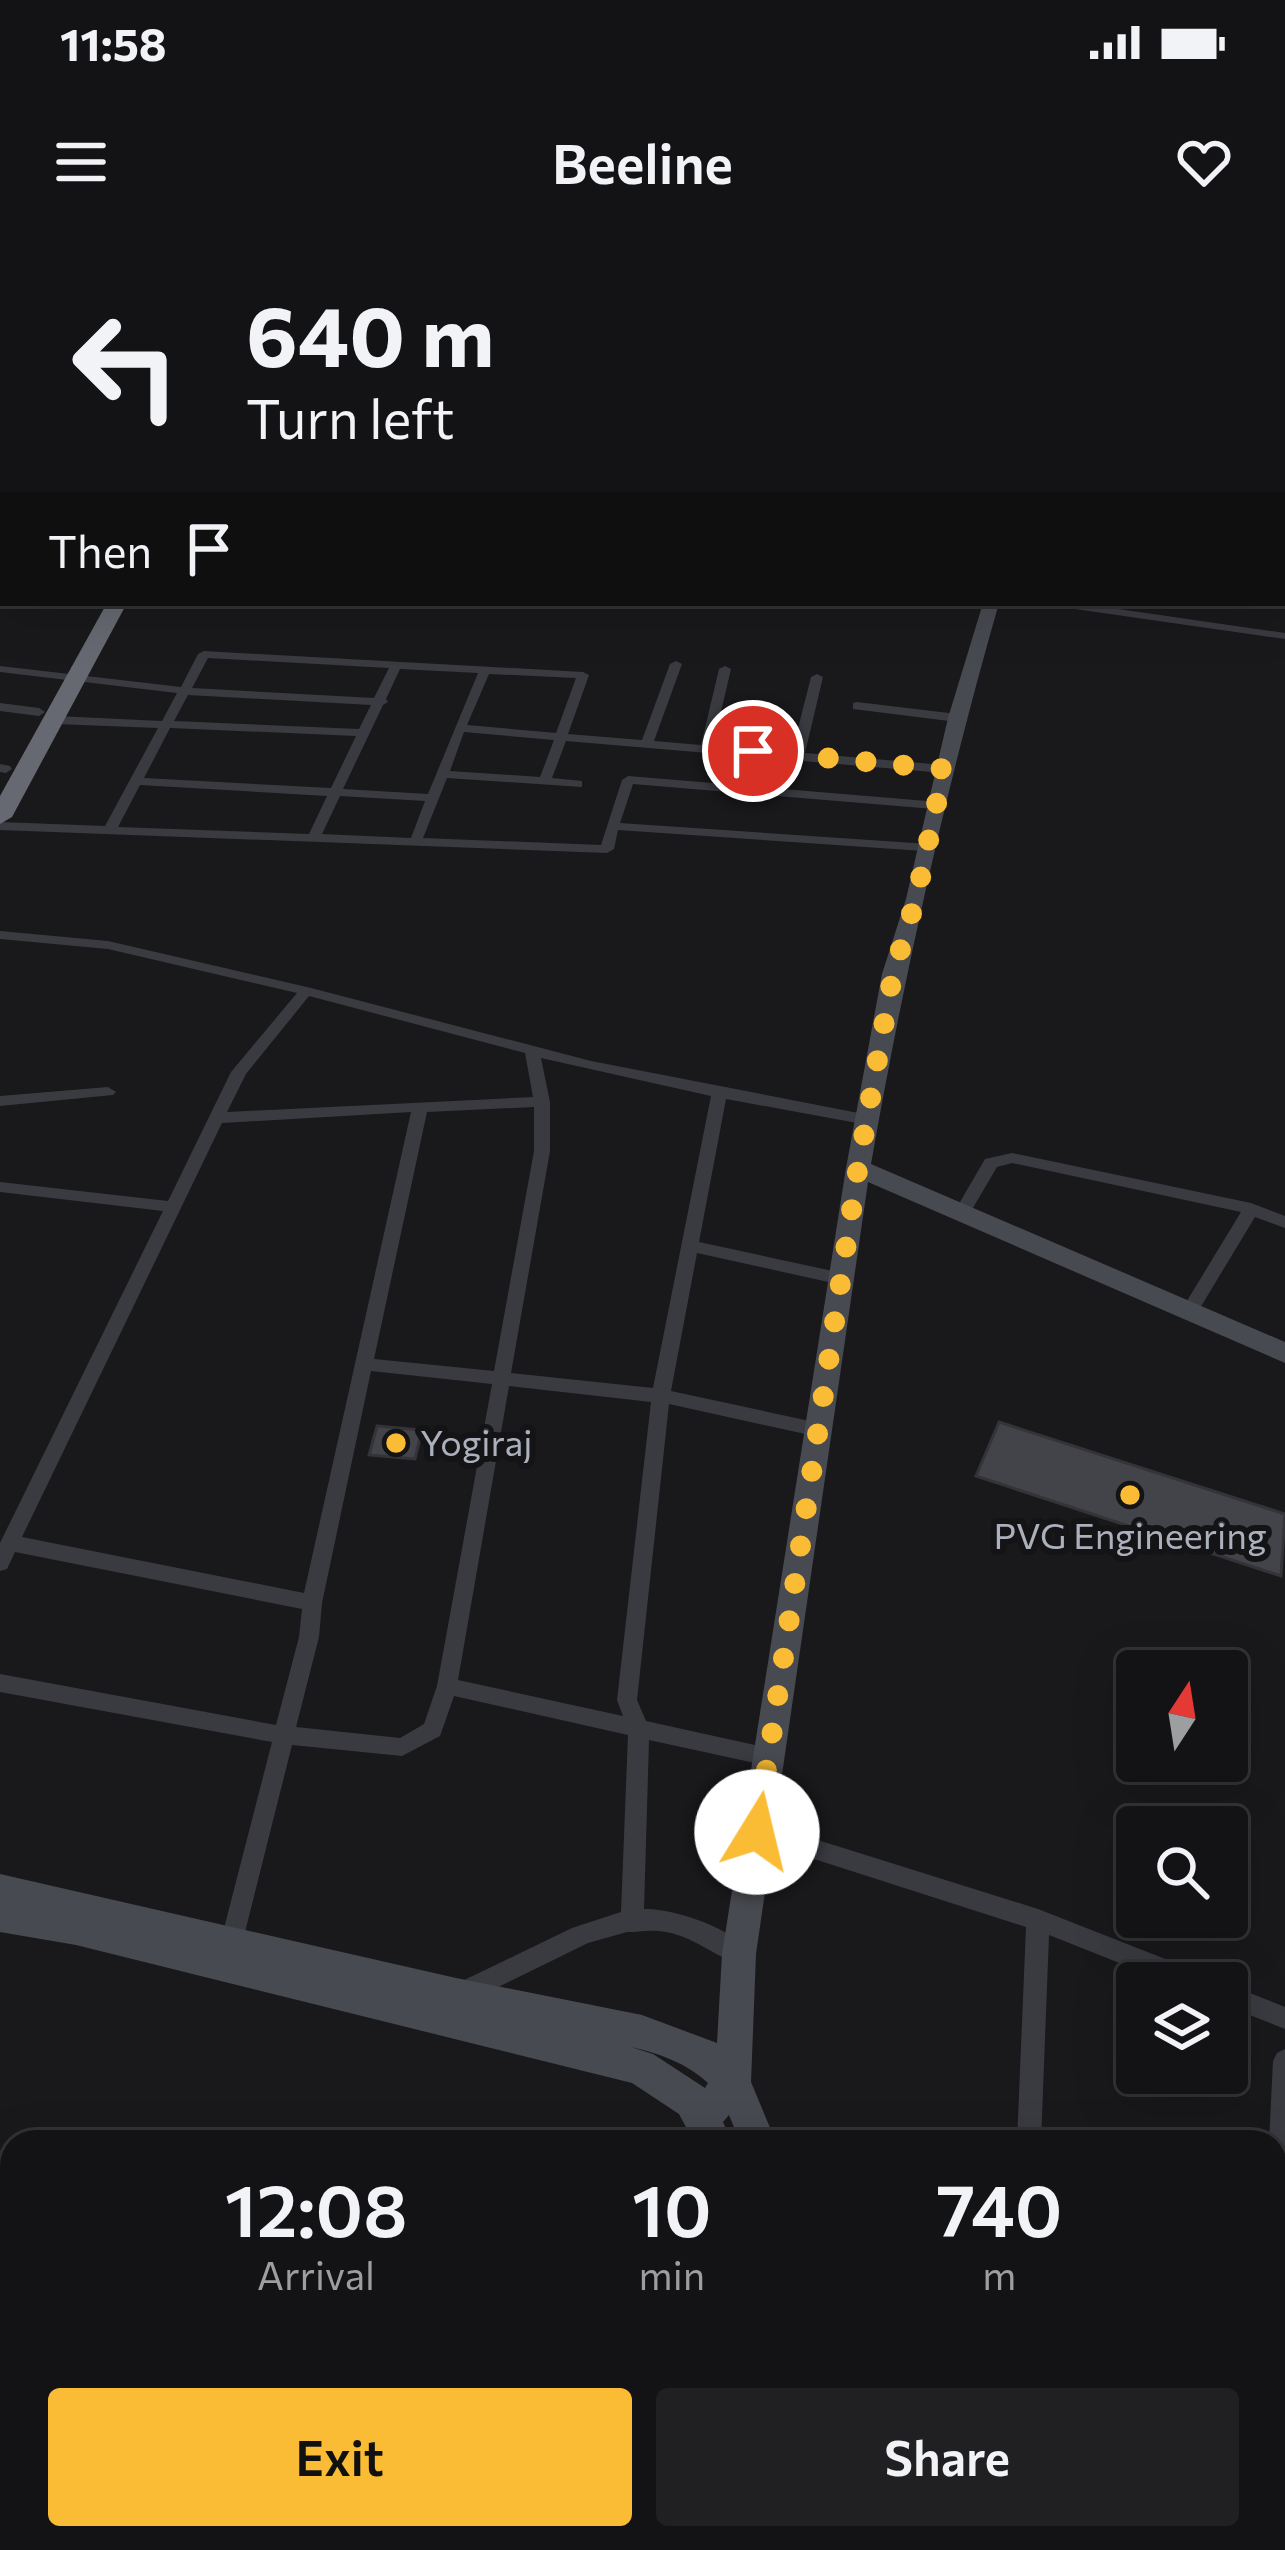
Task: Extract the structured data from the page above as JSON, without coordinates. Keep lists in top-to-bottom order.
{
  "places": ["Yogiraj", "PVG Engineering"],
  "north": "top",
  "page": {
    "status": "11:58",
    "header": "Beeline",
    "turn": ["640 m", "Turn left"],
    "then": "Then",
    "eta": [
      "12:08",
      "Arrival",
      "10",
      "min",
      "740",
      "m"
    ],
    "buttons": ["Exit", "Share"]
  }
}
